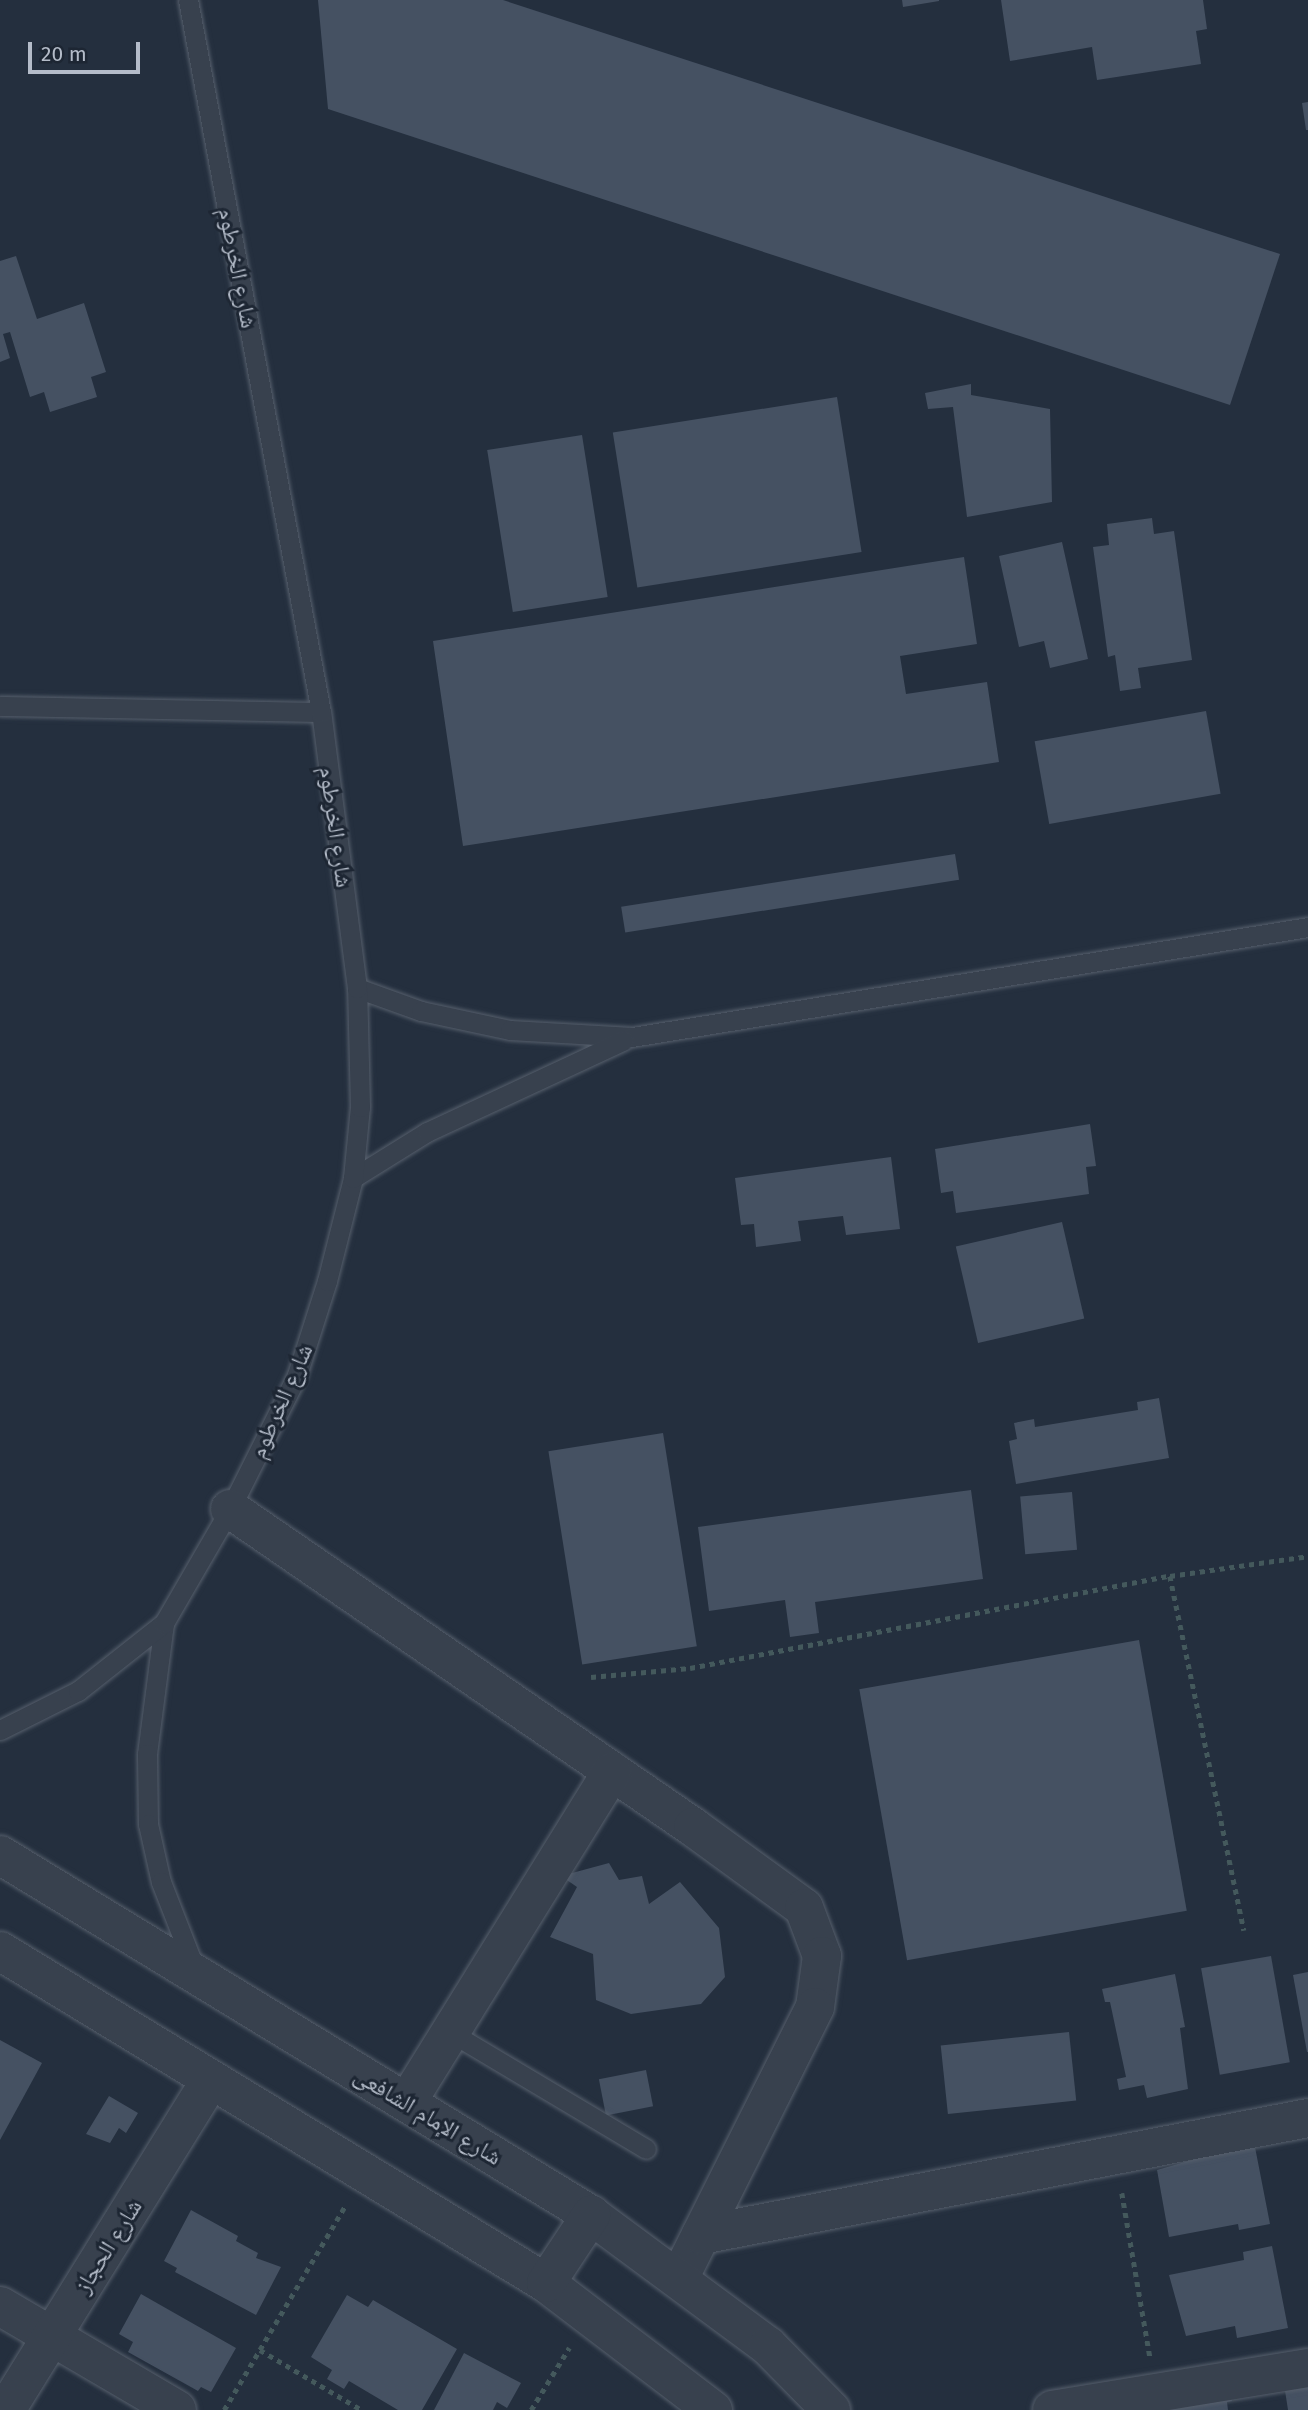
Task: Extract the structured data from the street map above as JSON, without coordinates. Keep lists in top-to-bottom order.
{
  "streets": {
    "street": ["شارع الإمام الشافعى", "شارع الحجاز"],
    "lane": ["شارع الخرطوم"]
  },
  "crossings": [
    ["شارع الخرطوم", "شارع الإمام الشافعى"]
  ],
  "scale_bar": "20 m"
}
